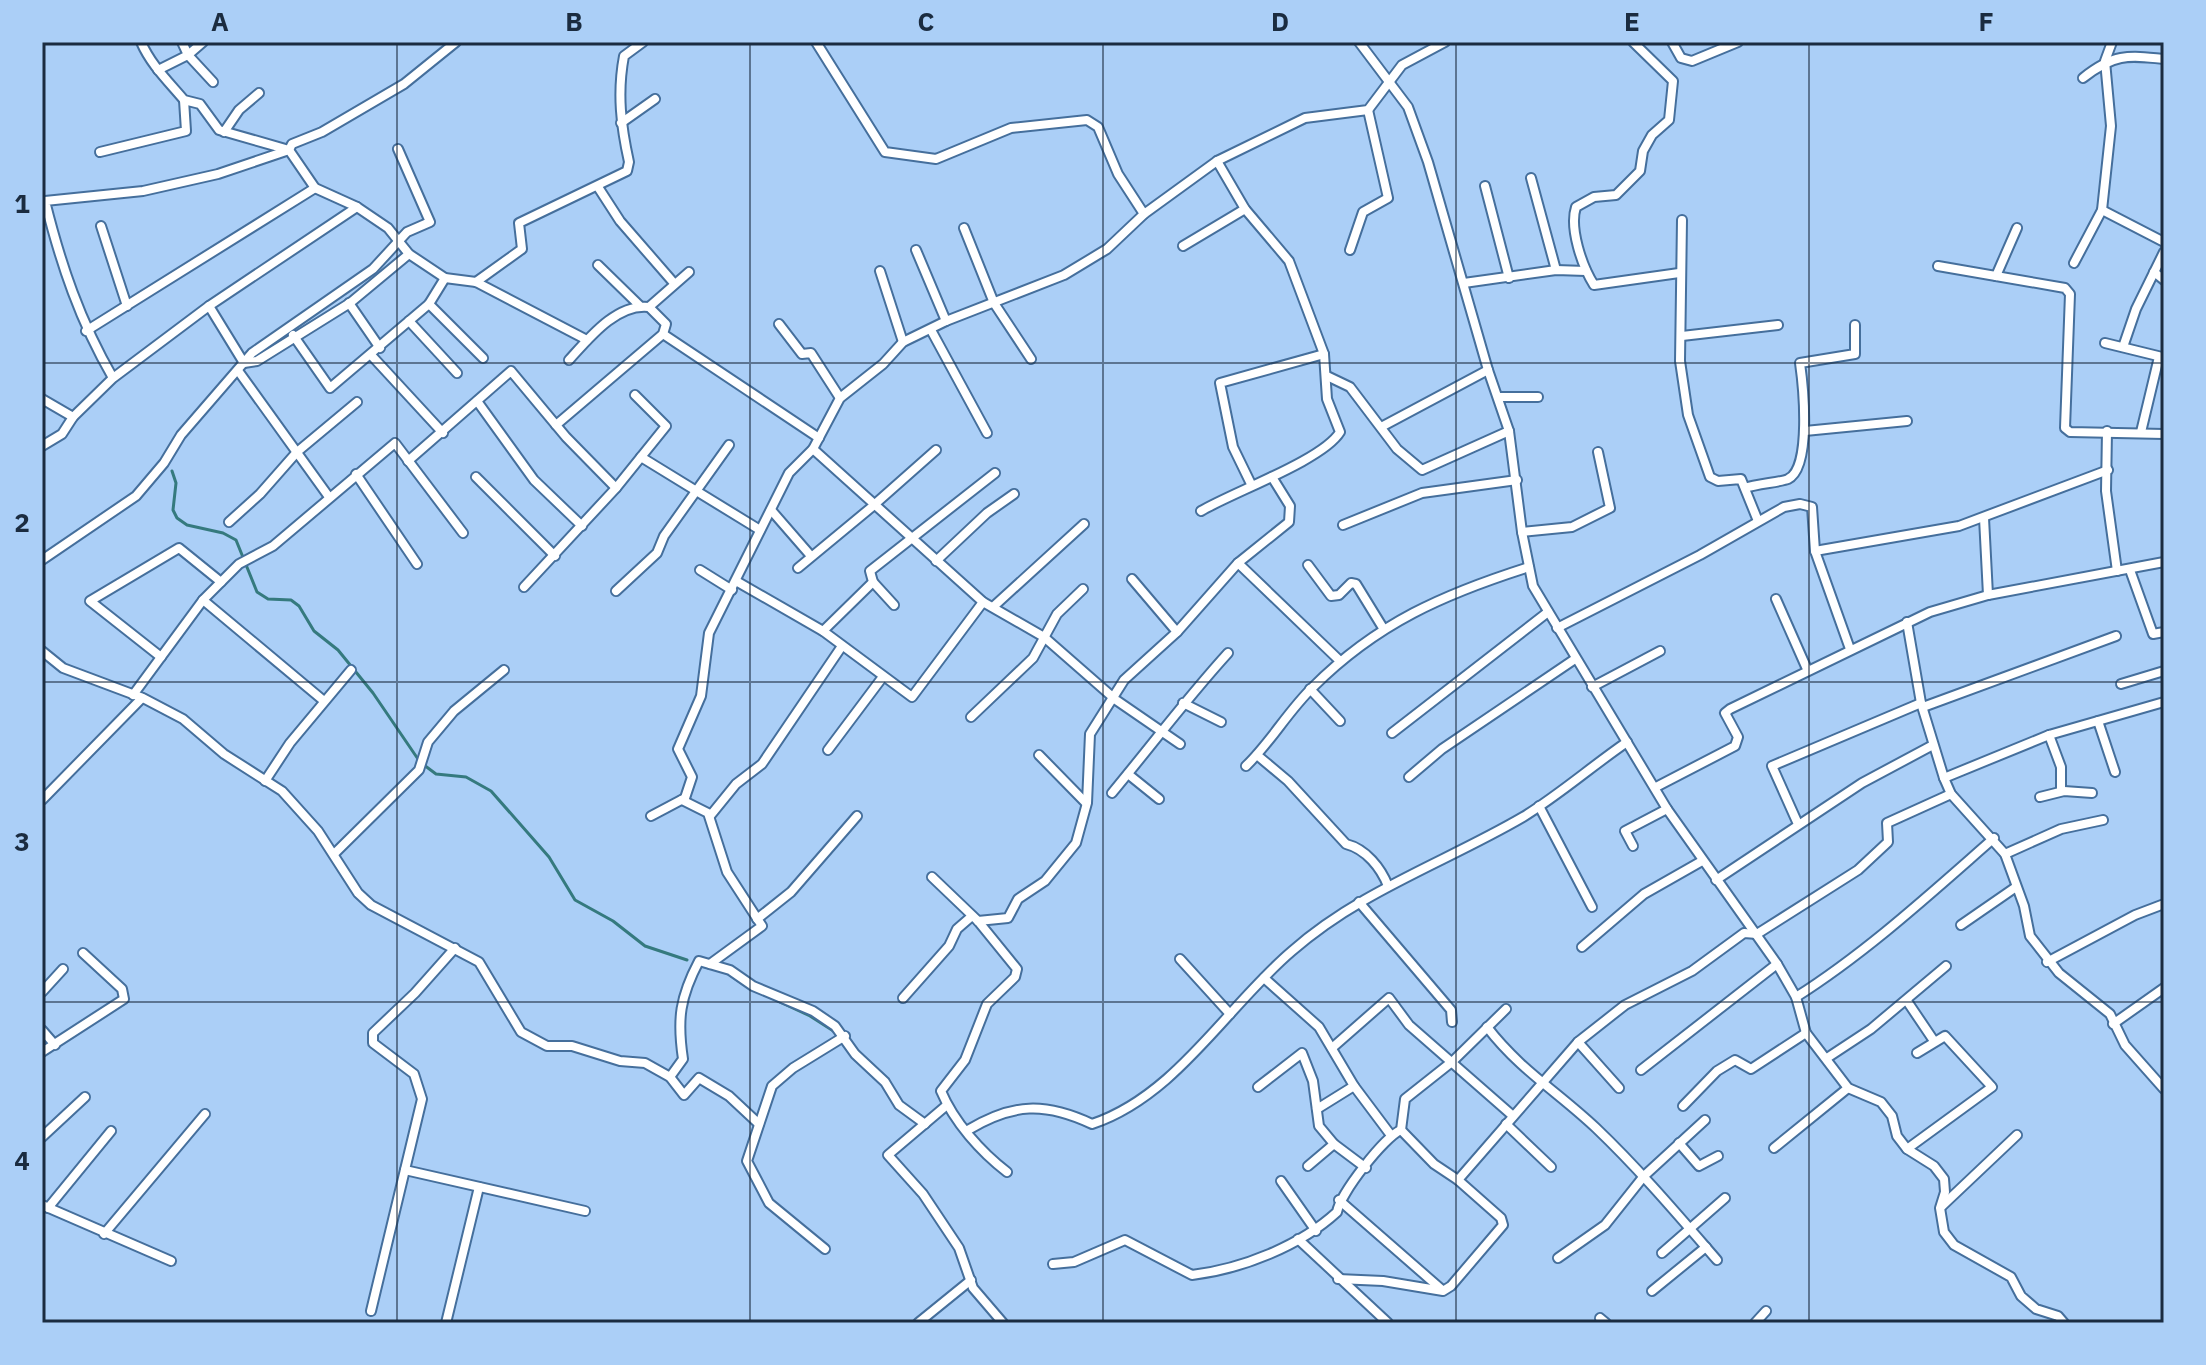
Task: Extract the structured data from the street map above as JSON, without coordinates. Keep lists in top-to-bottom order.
{
  "grid": {
    "columns": [
      "A",
      "B",
      "C",
      "D",
      "E",
      "F"
    ],
    "rows": [
      "1",
      "2",
      "3",
      "4"
    ]
  }
}
